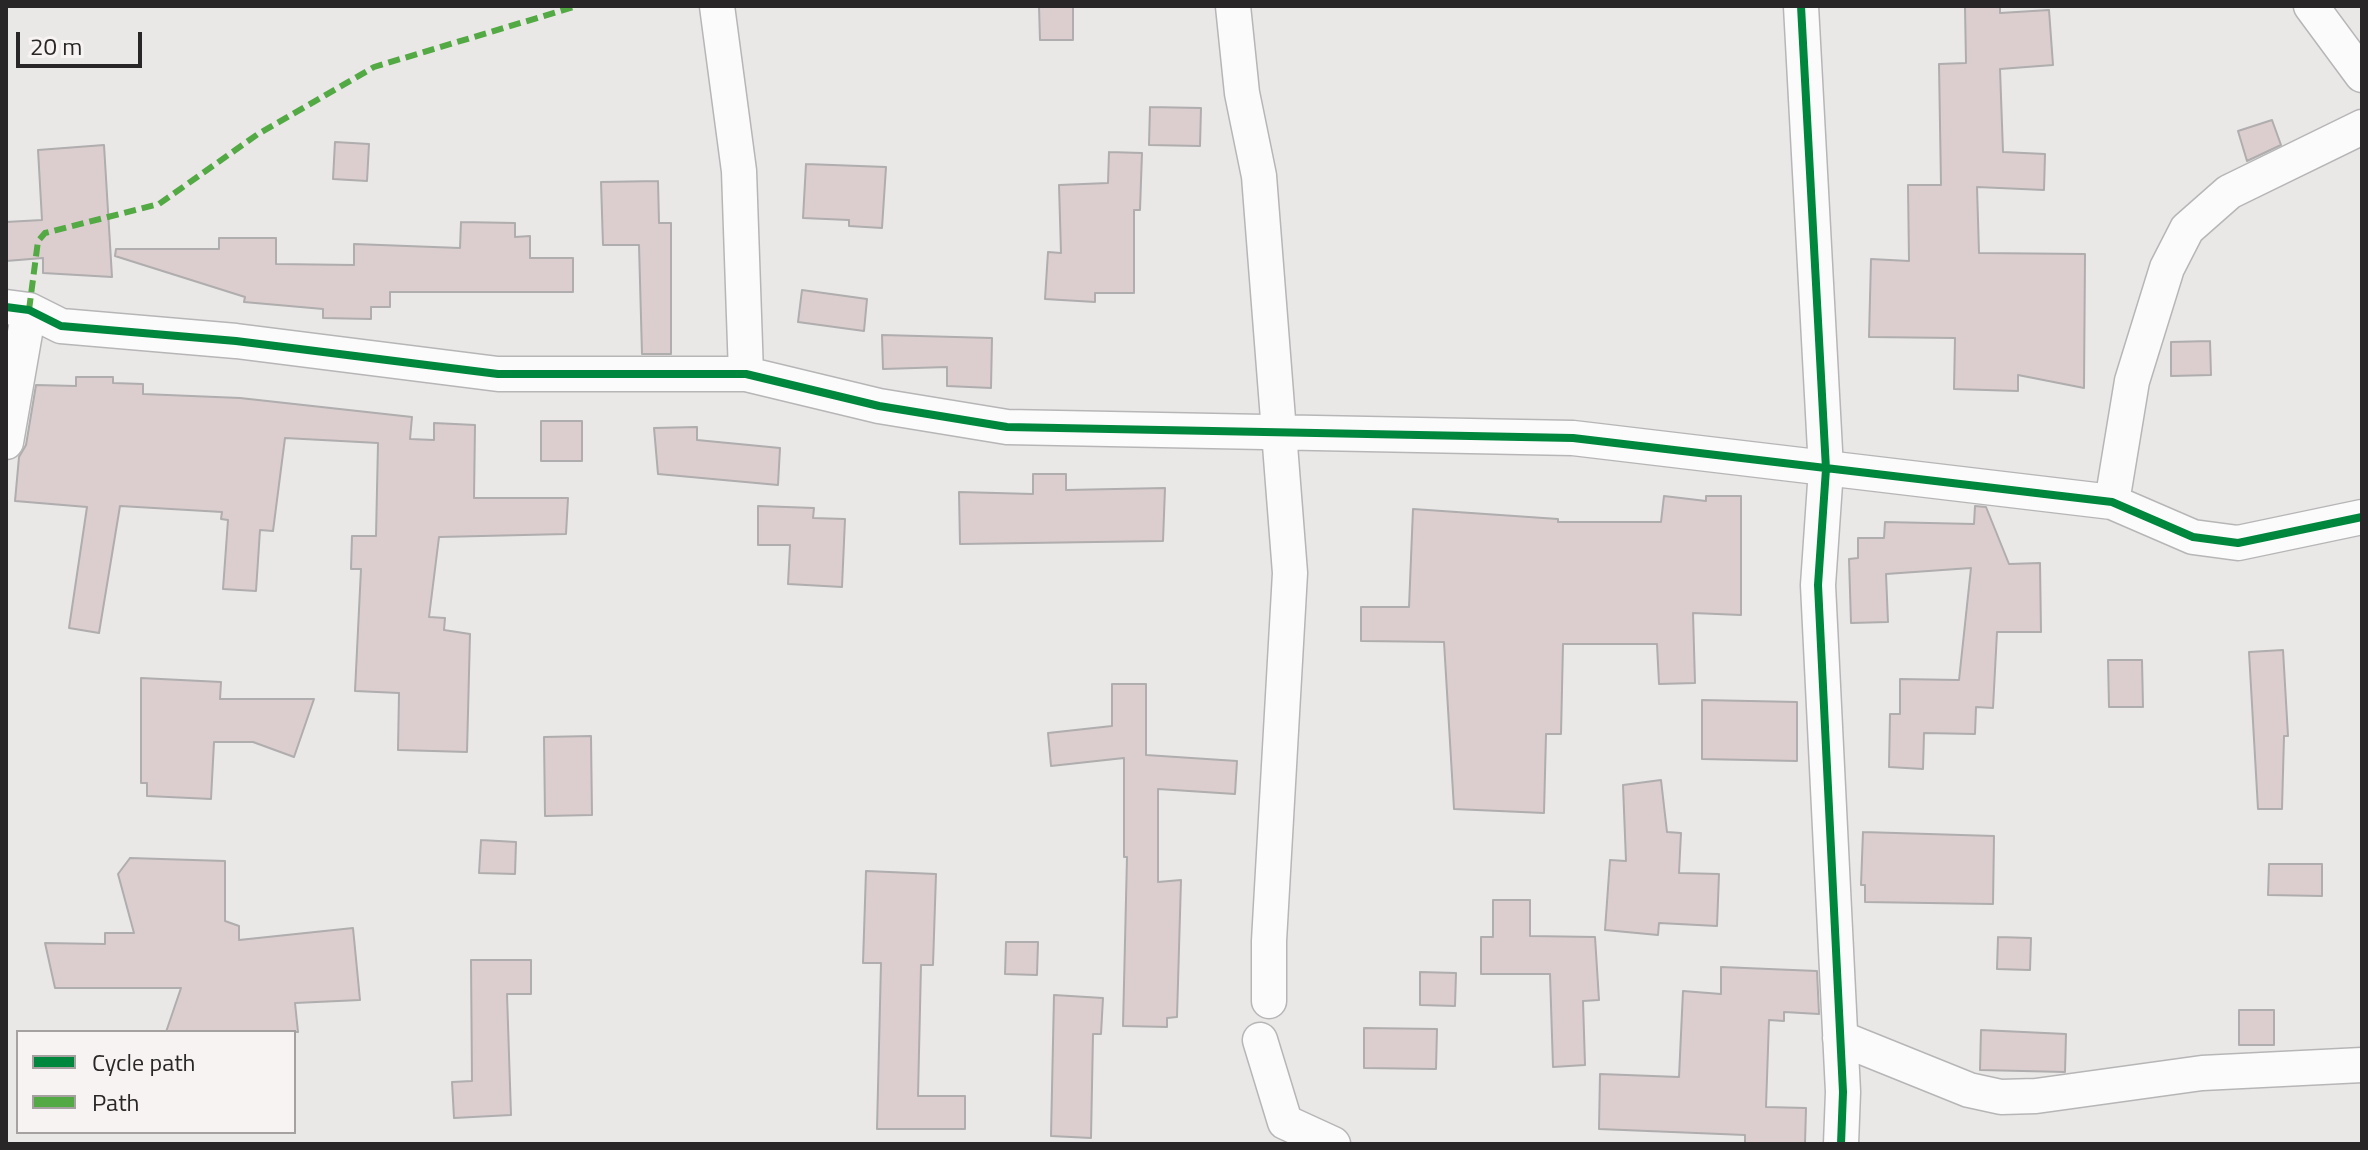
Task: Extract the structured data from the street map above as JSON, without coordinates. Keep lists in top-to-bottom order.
{
  "legend": ["Cycle path", "Path"],
  "scale_bar": "20 m"
}
